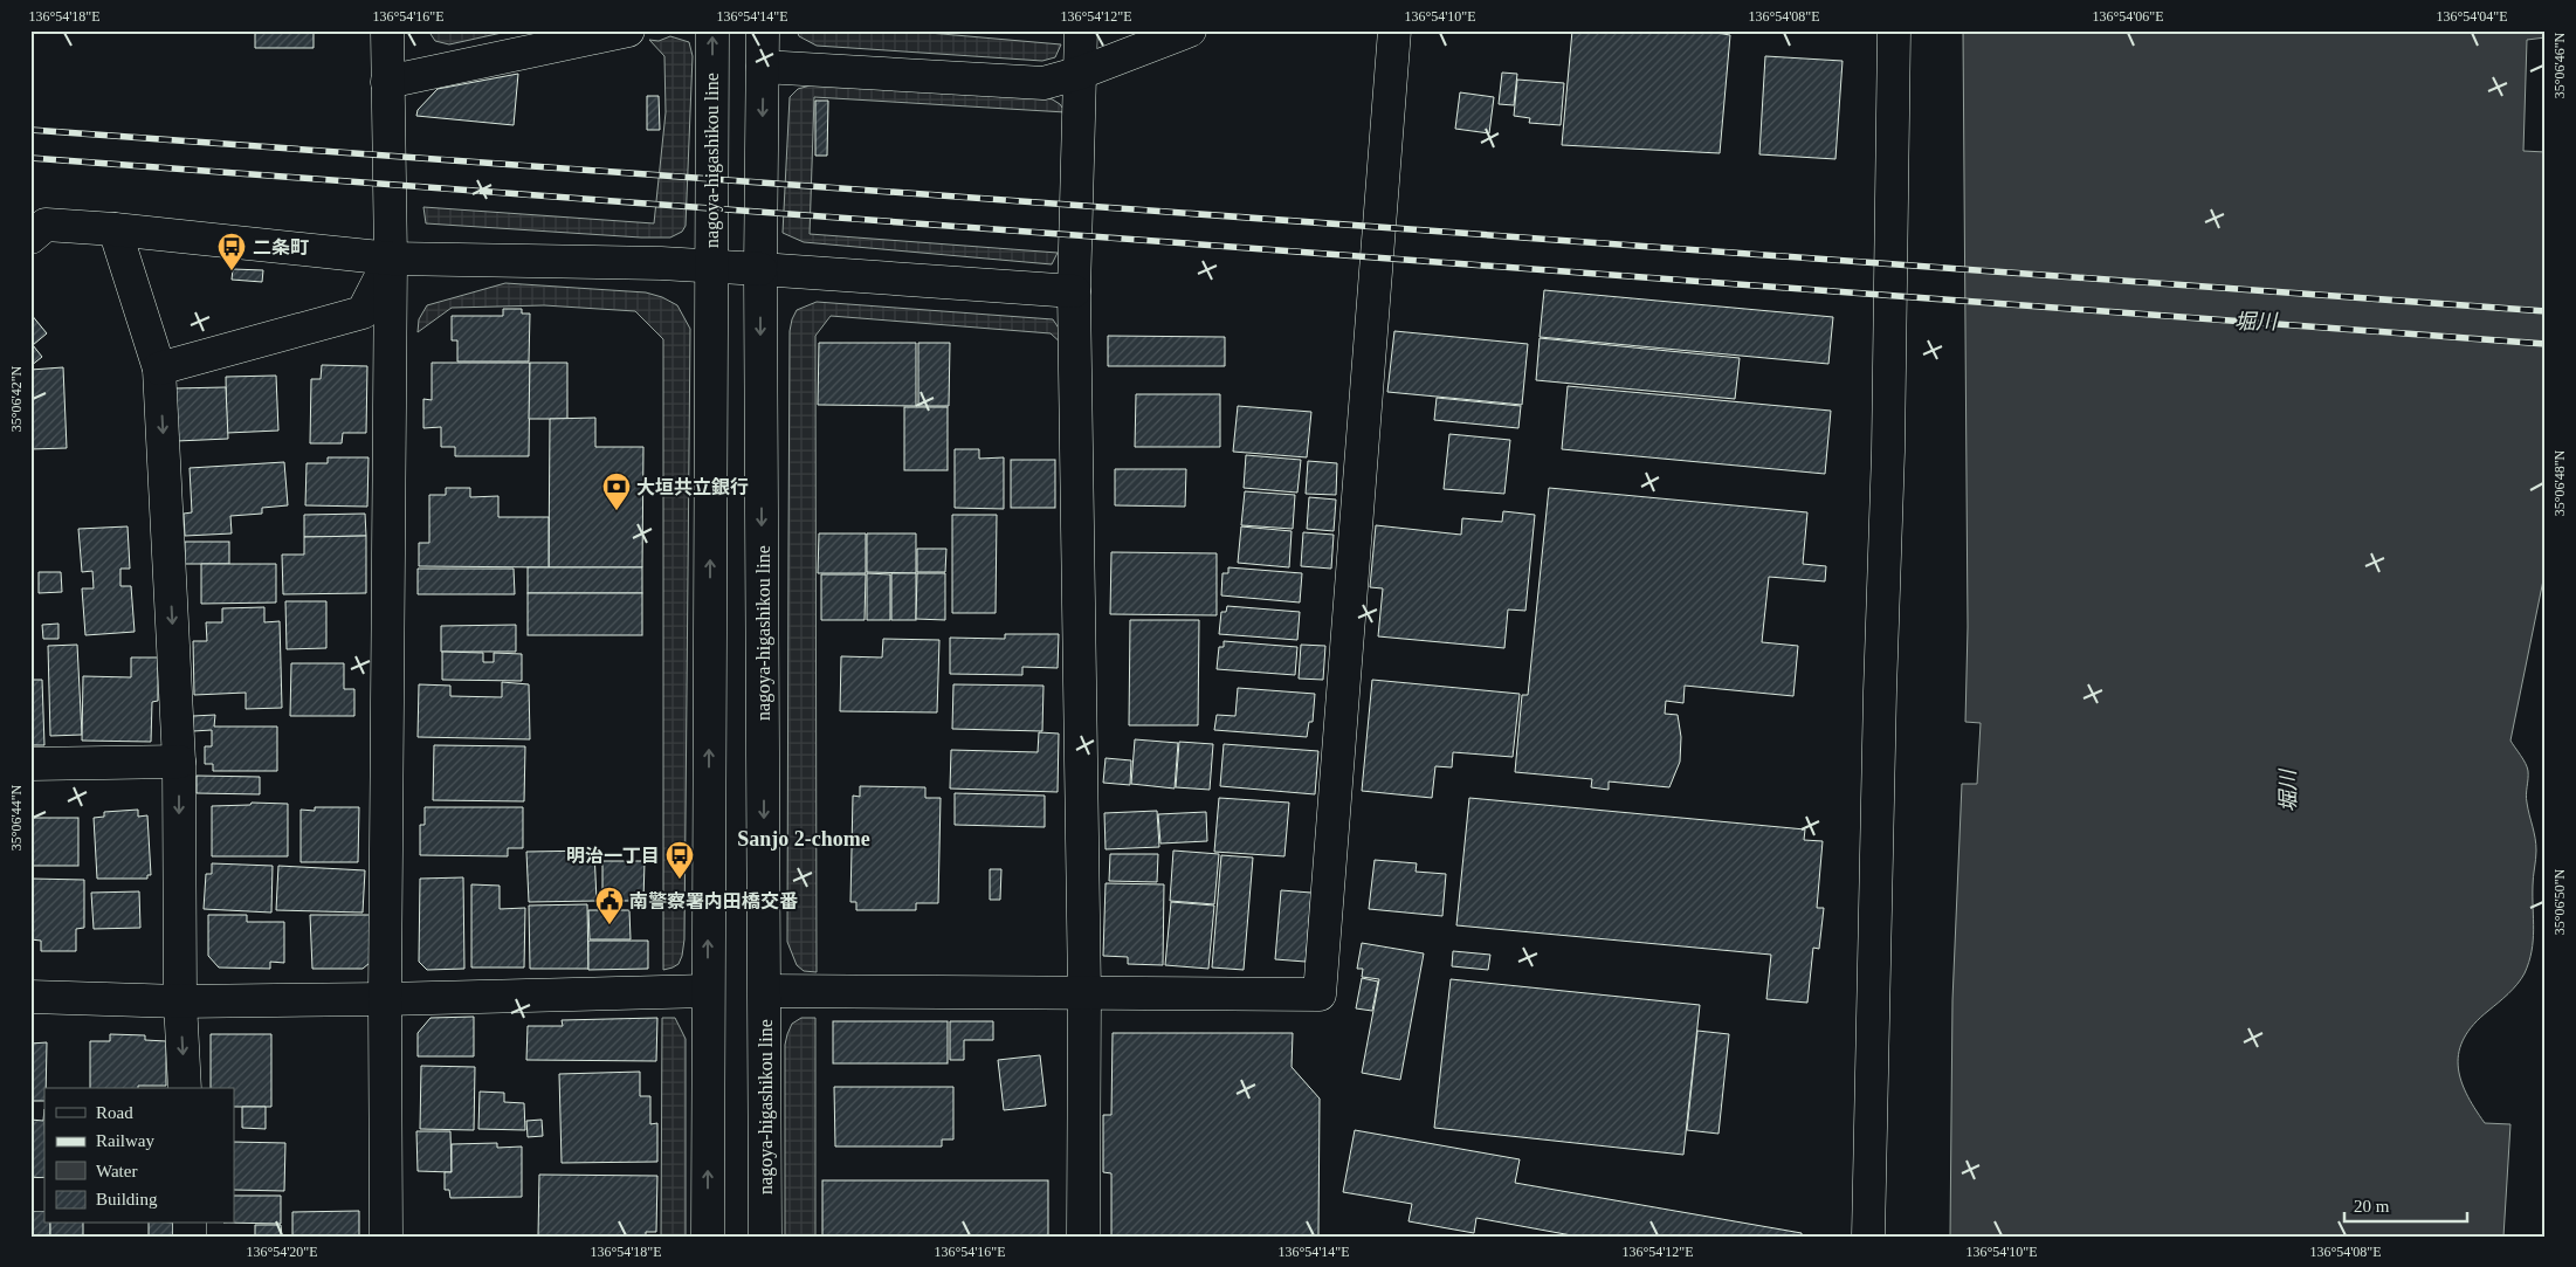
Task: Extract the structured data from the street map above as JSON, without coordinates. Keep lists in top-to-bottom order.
{
  "streets": {
    "street": ["nagoya-higashikou line"]
  },
  "districts": ["Sanjo 2-chome"],
  "water": ["堀川"],
  "places": {
    "bus stop": ["二条町", "明治一丁目"],
    "bank": ["大垣共立銀行"],
    "public building": ["南警察署内田橋交番"]
  },
  "legend": [
    "Road",
    "Railway",
    "Water",
    "Building"
  ],
  "scale_bar": "20 m",
  "coordinates": [
    "136°54'18\"E",
    "136°54'16\"E",
    "136°54'14\"E",
    "136°54'12\"E",
    "136°54'10\"E",
    "136°54'08\"E",
    "136°54'06\"E",
    "136°54'04\"E",
    "35°06'46\"N",
    "35°06'42\"N",
    "35°06'48\"N",
    "35°06'44\"N",
    "35°06'50\"N",
    "136°54'20\"E"
  ]
}
